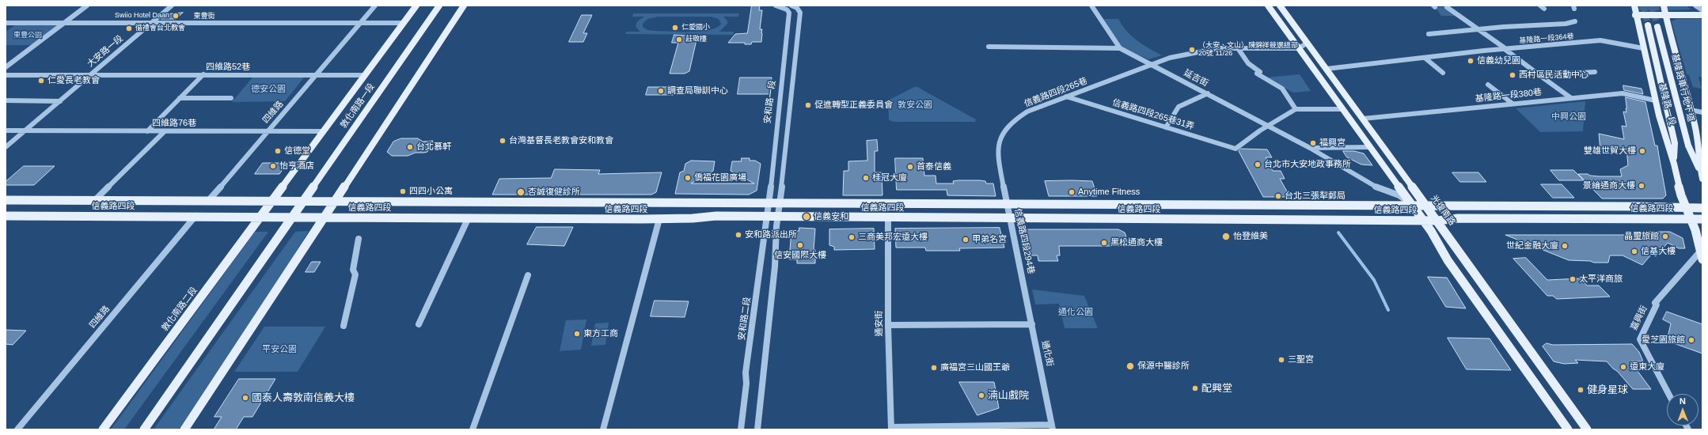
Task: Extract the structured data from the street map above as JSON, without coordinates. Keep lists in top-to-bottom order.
{
  "streets": {
    "main road": [
      "基隆路車行地下道",
      "基隆路一段",
      "敦化南路一段",
      "信義路四段",
      "光復南路",
      "敦化南路二段"
    ],
    "street": [
      "東豐街",
      "基隆路一段364巷",
      "大安路一段",
      "四維路52巷",
      "延吉街",
      "信義路四段265巷",
      "基隆路一段380巷",
      "安和路一段",
      "四維路",
      "信義路四段265巷31弄",
      "四維路76巷",
      "信義路四段294巷",
      "嘉興街",
      "安和路二段",
      "通安街",
      "通化街"
    ]
  },
  "crossings": [
    ["東豐街", "大安路一段"],
    ["東豐街", "敦化南路一段"],
    ["東豐街", "四維路"],
    ["基隆路一段364巷", "基隆路一段"],
    ["基隆路一段364巷", "光復南路"],
    ["大安路一段", "四維路52巷"],
    ["大安路一段", "四維路76巷"],
    ["四維路52巷", "敦化南路一段"],
    ["四維路52巷", "四維路"],
    ["延吉街", "信義路四段265巷"],
    ["延吉街", "信義路四段265巷31弄"],
    ["延吉街", "信義路四段"],
    ["信義路四段265巷", "信義路四段265巷31弄"],
    ["信義路四段265巷", "信義路四段"],
    ["信義路四段265巷", "信義路四段294巷"],
    ["基隆路一段380巷", "基隆路一段"],
    ["基隆路一段380巷", "光復南路"],
    ["安和路一段", "信義路四段"],
    ["安和路一段", "安和路二段"],
    ["基隆路一段", "信義路四段"],
    ["基隆路一段", "嘉興街"],
    ["敦化南路一段", "四維路76巷"],
    ["敦化南路一段", "信義路四段"],
    ["敦化南路一段", "敦化南路二段"],
    ["四維路", "四維路76巷"],
    ["四維路", "信義路四段"],
    ["信義路四段", "光復南路"],
    ["信義路四段", "信義路四段294巷"],
    ["信義路四段", "敦化南路二段"],
    ["信義路四段", "安和路二段"],
    ["信義路四段", "通安街"],
    ["信義路四段294巷", "通化街"]
  ],
  "parks": [
    "東豐公園",
    "德安公園",
    "敦安公園",
    "中興公園",
    "通化公園",
    "平安公園"
  ],
  "places": [
    "Swiio Hotel Daan",
    "仁愛國小",
    "循禮會台北教會",
    "莊敬樓",
    "（大安、文山）陳錦祥競選總部 20號 11/26",
    "信義幼兒園",
    "西村區民活動中心",
    "仁愛長老教會",
    "調查局聯訓中心",
    "促進轉型正義委員會",
    "台灣基督長老教會安和教會",
    "福興宮",
    "台北慕軒",
    "信德堂",
    "雙雄世貿大樓",
    "台北市大安地政事務所",
    "怡亨酒店",
    "首泰信義",
    "僑福花園廣場",
    "桂冠大廈",
    "景綸通商大樓",
    "四四小公寓",
    "杏誠復健診所",
    "Anytime Fitness",
    "台北三張犁郵局",
    "信義安和",
    "安和路派出所",
    "怡登維美",
    "晶璽旅館",
    "三商美邦宏遠大樓",
    "甲弟名宮",
    "黑松通商大樓",
    "信安國際大樓",
    "世紀金融大廈",
    "信基大樓",
    "太平洋商旅",
    "東方工商",
    "愛芝園旅館",
    "三聖宮",
    "保源中醫診所",
    "遠東大廈",
    "廣福宮三山國王爺",
    "配興堂",
    "健身星球",
    "湳山戲院",
    "國泰人壽敦南信義大樓"
  ],
  "north": "top"
}
